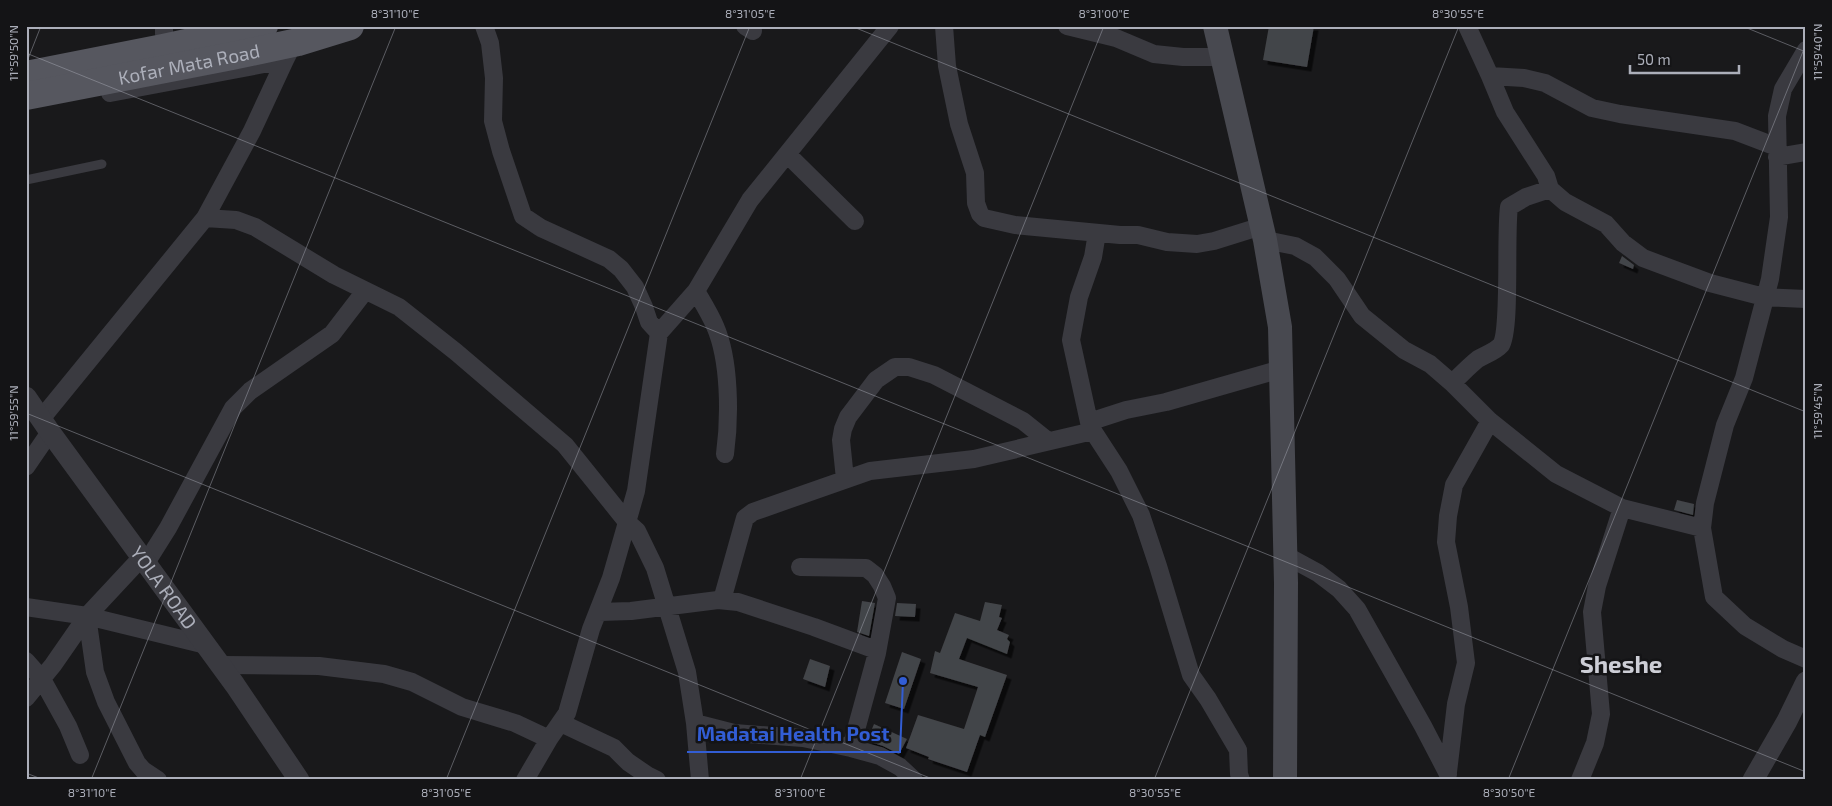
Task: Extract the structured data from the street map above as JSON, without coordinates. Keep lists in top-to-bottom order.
{
  "streets": {
    "main road": ["Kofar Mata Road"],
    "street": ["YOLA ROAD"]
  },
  "districts": ["Sheshe"],
  "places": ["Madatai Health Post"],
  "scale_bar": "50 m",
  "coordinates": [
    "8°31'10\"E",
    "8°31'05\"E",
    "8°31'00\"E",
    "8°30'55\"E",
    "11°59'40\"N",
    "11°59'50\"N",
    "11°59'45\"N",
    "11°59'55\"N",
    "8°30'50\"E"
  ]
}
